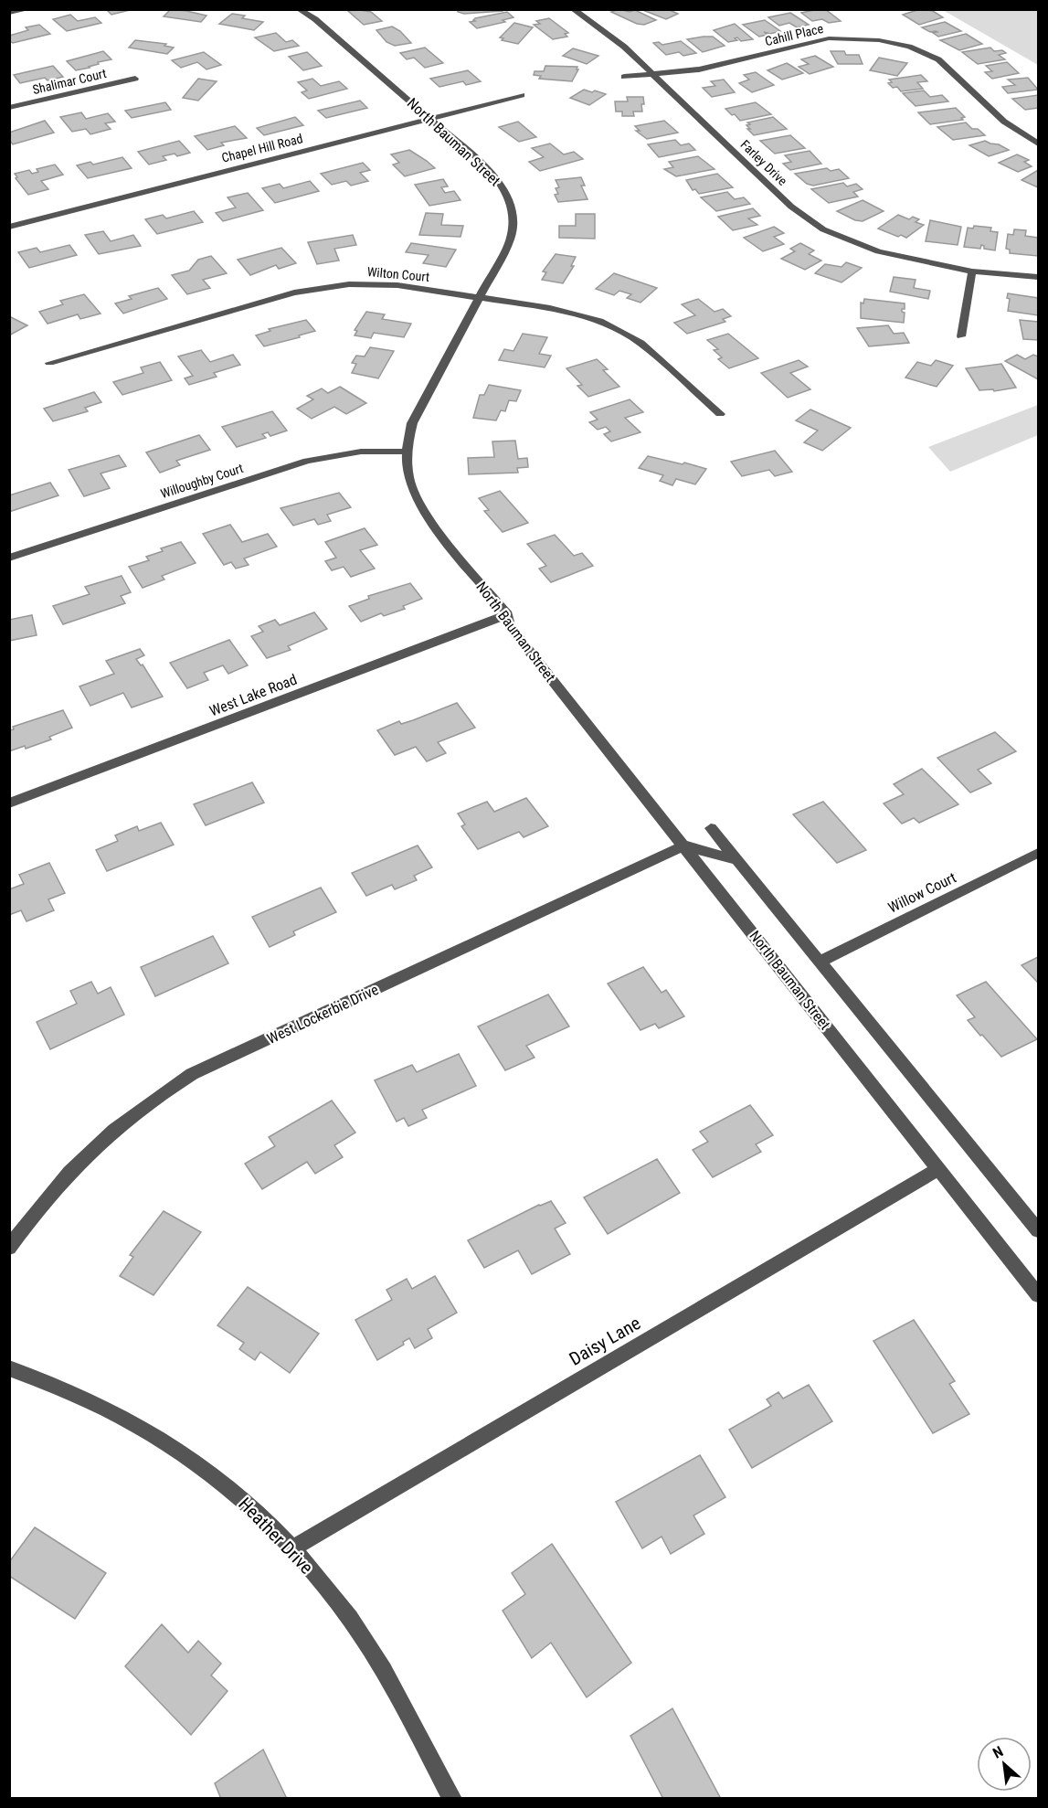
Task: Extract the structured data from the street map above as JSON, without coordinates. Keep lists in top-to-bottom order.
{
  "streets": {
    "street": [
      "Cahill Place",
      "Shalimar Court",
      "North Bauman Street",
      "Chapel Hill Road",
      "Farley Drive",
      "Wilton Court",
      "Willoughby Court",
      "West Lake Road",
      "Willow Court",
      "West Lockerbie Drive",
      "Daisy Lane",
      "Heather Drive"
    ]
  },
  "crossings": [
    ["Cahill Place", "Farley Drive"],
    ["North Bauman Street", "Chapel Hill Road"],
    ["North Bauman Street", "Wilton Court"],
    ["North Bauman Street", "Willoughby Court"],
    ["North Bauman Street", "West Lake Road"],
    ["North Bauman Street", "West Lockerbie Drive"],
    ["North Bauman Street", "Daisy Lane"],
    ["Daisy Lane", "Heather Drive"]
  ],
  "north": "top left"
}
